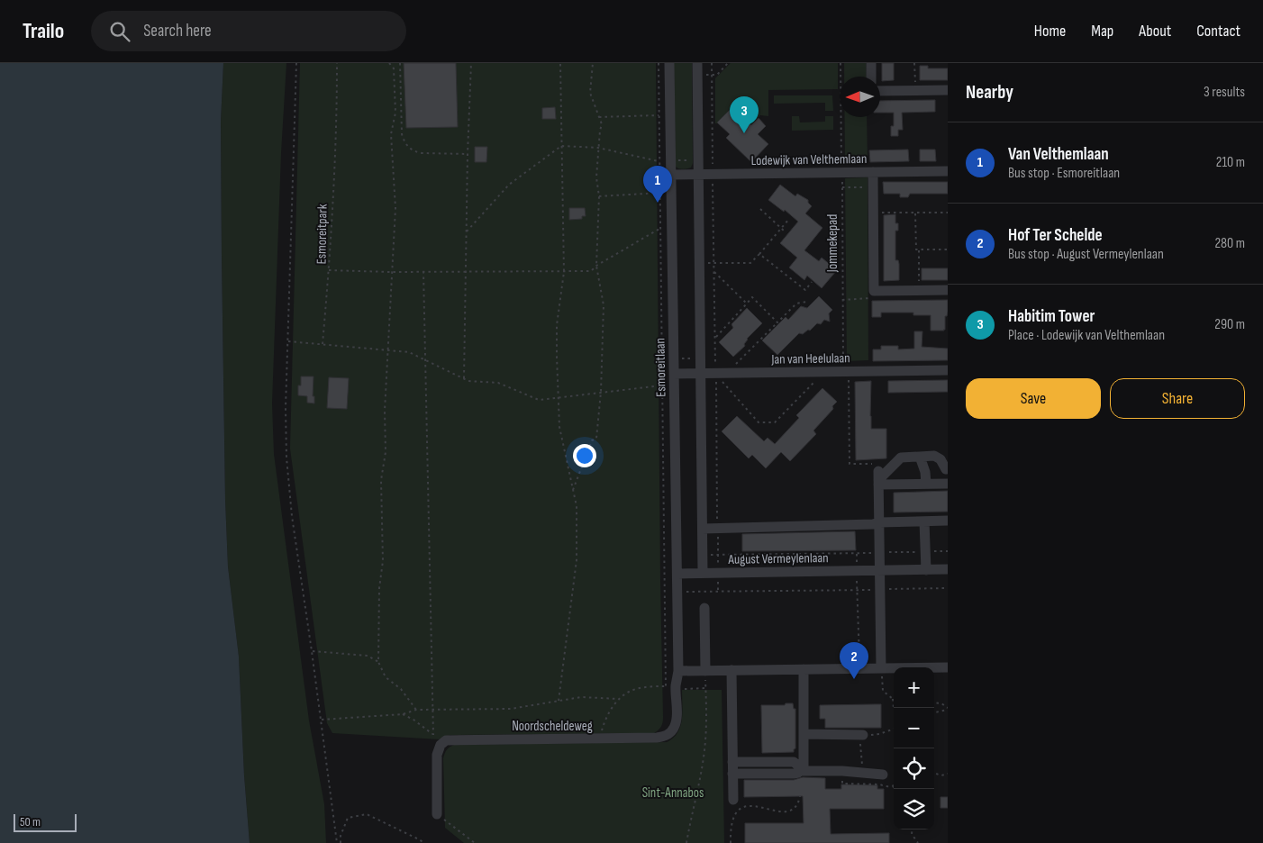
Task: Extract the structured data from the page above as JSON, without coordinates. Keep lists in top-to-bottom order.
{
  "streets": {
    "street": [
      "Lodewijk van Velthemlaan",
      "Jan van Heelulaan",
      "Esmoreitlaan",
      "August Vermeylenlaan",
      "Noordscheldeweg"
    ],
    "path": ["Esmoreitpark", "Jommekepad"]
  },
  "crossings": [
    ["Lodewijk van Velthemlaan", "Jommekepad"],
    ["Lodewijk van Velthemlaan", "Esmoreitlaan"],
    ["Jommekepad", "Jan van Heelulaan"],
    ["Jan van Heelulaan", "Esmoreitlaan"],
    ["Esmoreitlaan", "August Vermeylenlaan"],
    ["Esmoreitlaan", "Noordscheldeweg"]
  ],
  "parks": ["Sint-Annabos"],
  "scale_bar": "50 m",
  "north": "left",
  "page": {
    "header": "Trailo",
    "search": "Search here",
    "nav": [
      "Home",
      "Map",
      "About",
      "Contact"
    ],
    "heading": ["Nearby", "3 results"],
    "pins": ["3", "1", "2"],
    "list": [
      {
        "mark": "1",
        "name": "Van Velthemlaan",
        "note": "Bus stop · Esmoreitlaan",
        "value": "210 m"
      },
      {
        "mark": "2",
        "name": "Hof Ter Schelde",
        "note": "Bus stop · August Vermeylenlaan",
        "value": "280 m"
      },
      {
        "mark": "3",
        "name": "Habitim Tower",
        "note": "Place · Lodewijk van Velthemlaan",
        "value": "290 m"
      }
    ],
    "buttons": ["Save", "Share"],
    "map_buttons": ["+", "−"],
    "scale": "50 m"
  }
}
